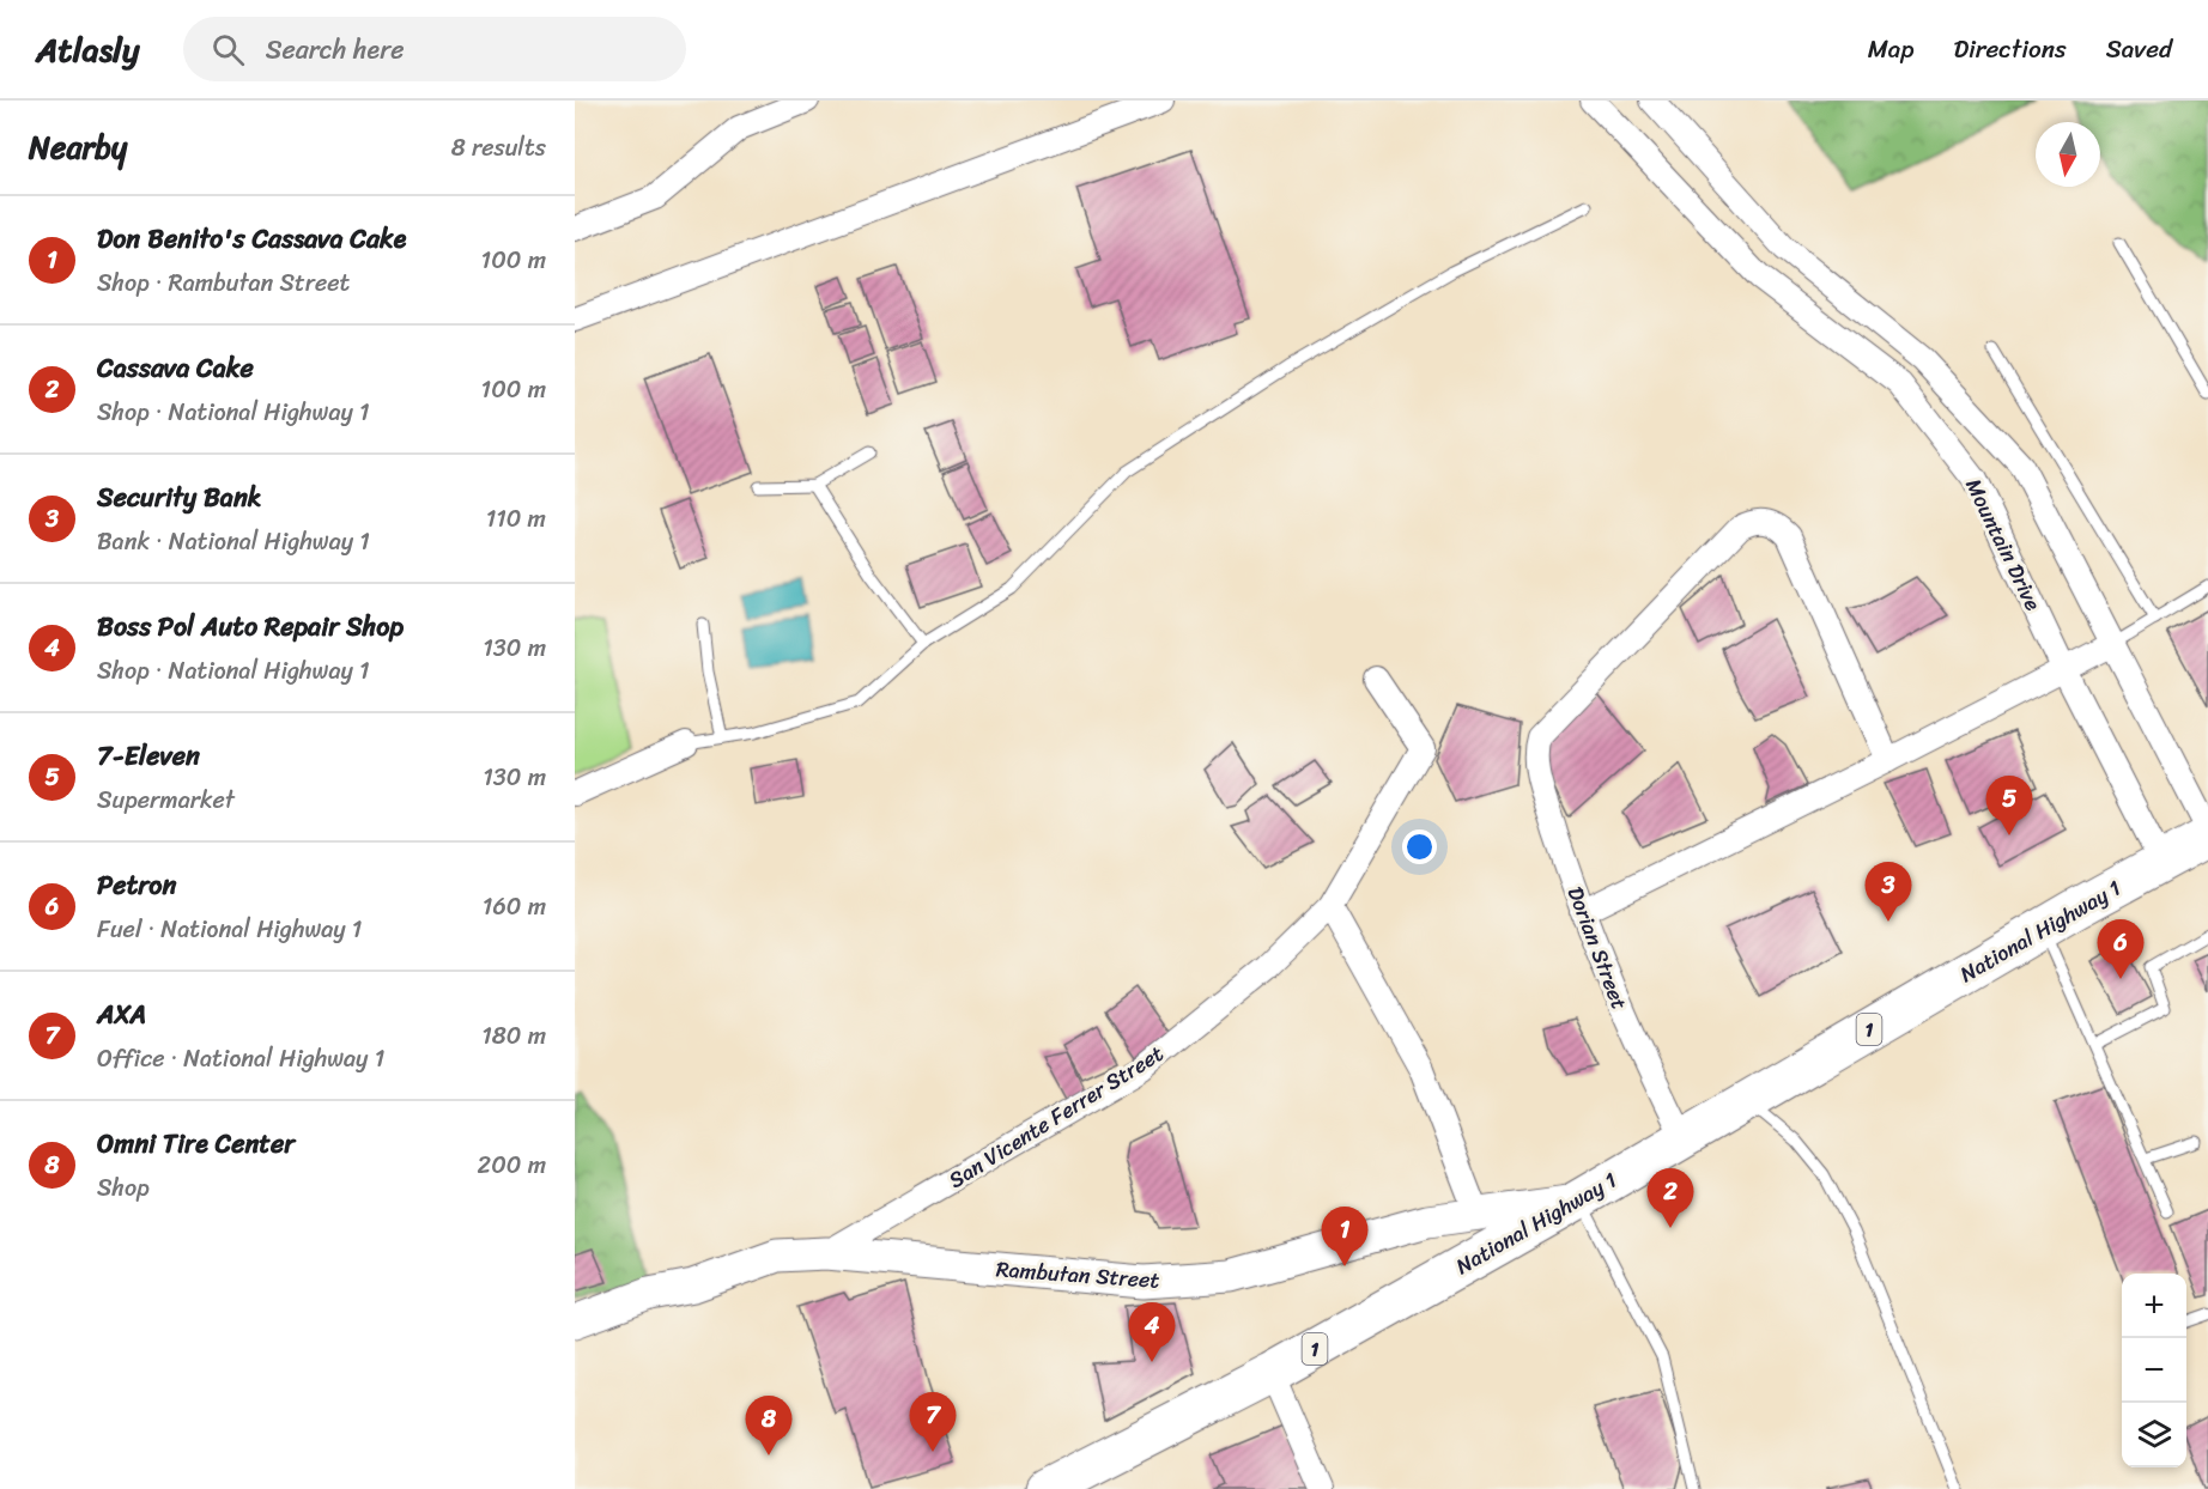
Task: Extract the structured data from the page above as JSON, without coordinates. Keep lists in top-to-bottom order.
{
  "streets": {
    "highway": ["National Highway 1", "1"],
    "street": [
      "Mountain Drive",
      "Dorian Street",
      "San Vicente Ferrer Street",
      "Rambutan Street"
    ]
  },
  "crossings": [
    ["Mountain Drive", "National Highway 1"],
    ["National Highway 1", "Dorian Street"],
    ["National Highway 1", "Rambutan Street"],
    ["San Vicente Ferrer Street", "Rambutan Street"]
  ],
  "north": "bottom",
  "page": {
    "header": "Atlasly",
    "search": "Search here",
    "nav": ["Map", "Directions", "Saved"],
    "heading": ["Nearby", "8 results"],
    "list": [
      {
        "mark": "1",
        "name": "Don Benito's Cassava Cake",
        "note": "Shop · Rambutan Street",
        "value": "100 m"
      },
      {
        "mark": "2",
        "name": "Cassava Cake",
        "note": "Shop · National Highway 1",
        "value": "100 m"
      },
      {
        "mark": "3",
        "name": "Security Bank",
        "note": "Bank · National Highway 1",
        "value": "110 m"
      },
      {
        "mark": "4",
        "name": "Boss Pol Auto Repair Shop",
        "note": "Shop · National Highway 1",
        "value": "130 m"
      },
      {
        "mark": "5",
        "name": "7-Eleven",
        "note": "Supermarket",
        "value": "130 m"
      },
      {
        "mark": "6",
        "name": "Petron",
        "note": "Fuel · National Highway 1",
        "value": "160 m"
      },
      {
        "mark": "7",
        "name": "AXA",
        "note": "Office · National Highway 1",
        "value": "180 m"
      },
      {
        "mark": "8",
        "name": "Omni Tire Center",
        "note": "Shop",
        "value": "200 m"
      }
    ],
    "pins": [
      "5",
      "3",
      "6",
      "2",
      "1",
      "4",
      "7",
      "8"
    ],
    "map_buttons": ["+", "−"]
  }
}
